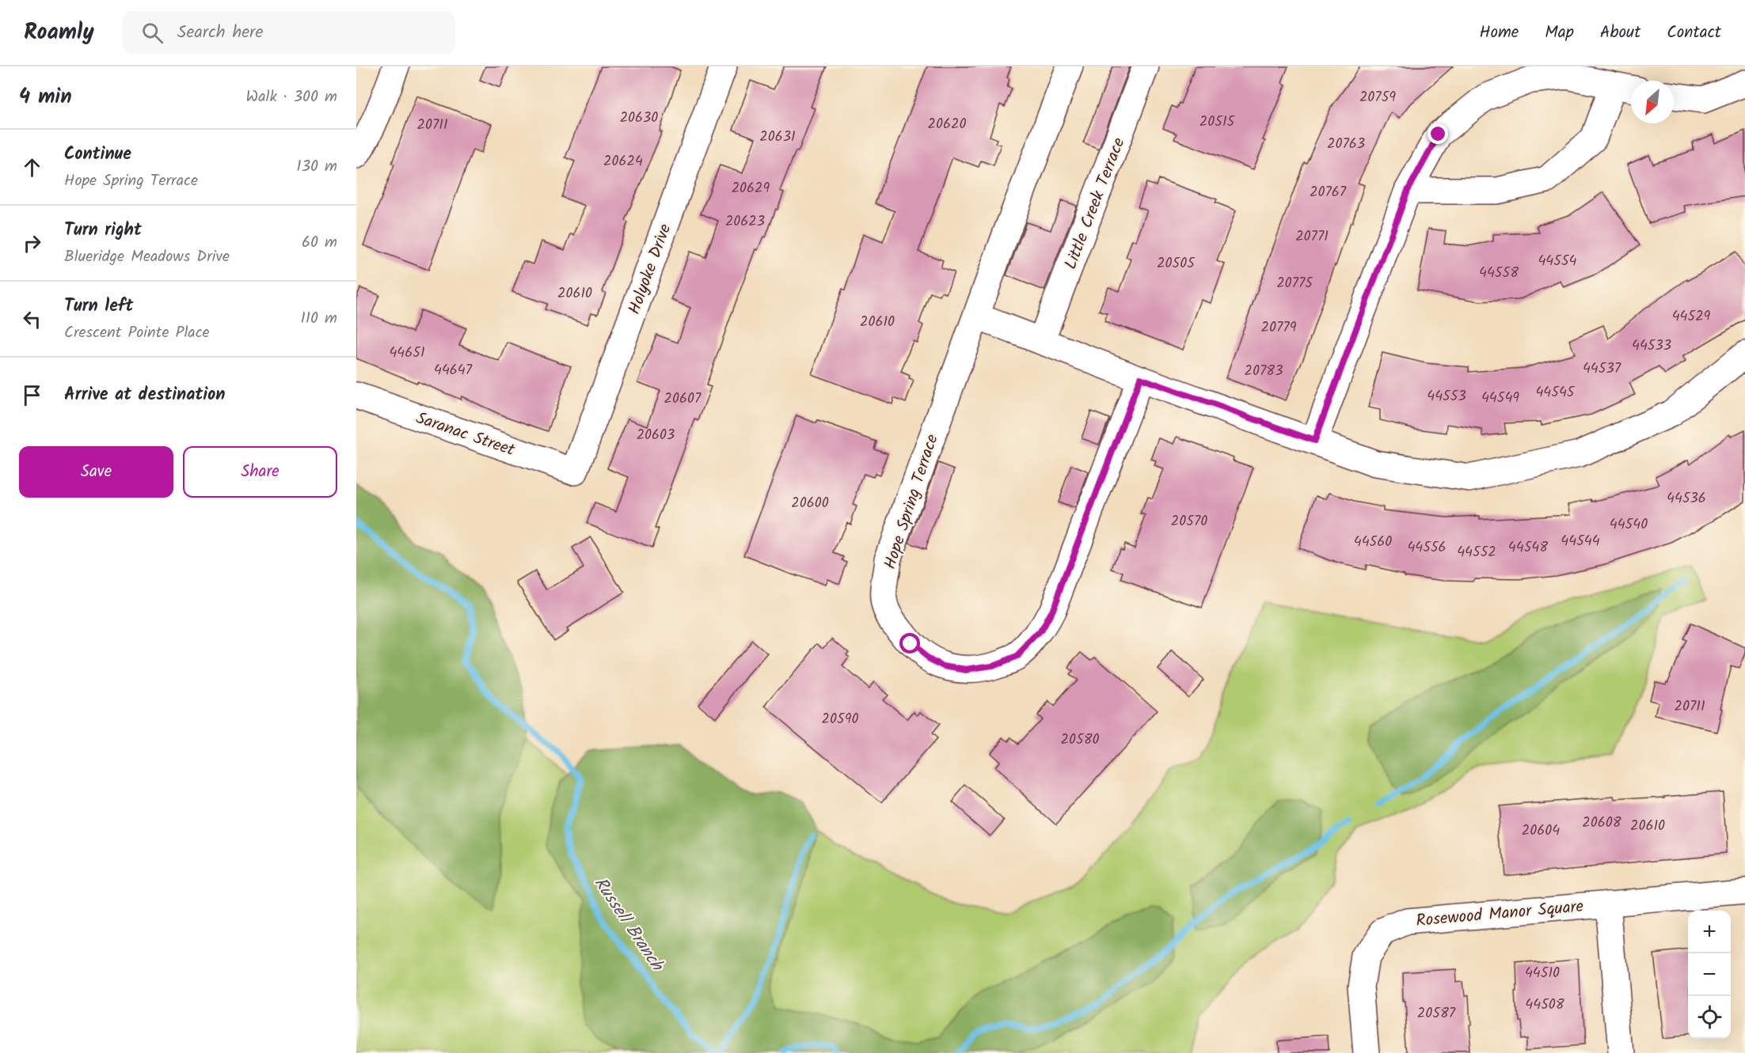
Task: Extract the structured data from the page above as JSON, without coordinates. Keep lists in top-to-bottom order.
{
  "streets": {
    "street": [
      "Little Creek Terrace",
      "Holyoke Drive",
      "Saranac Street",
      "Hope Spring Terrace",
      "Rosewood Manor Square"
    ]
  },
  "crossings": [
    ["Holyoke Drive", "Saranac Street"]
  ],
  "water": ["Russell Branch"],
  "house_numbers": [
    "20759",
    "20630",
    "20515",
    "20620",
    "20711",
    "20631",
    "20763",
    "20624",
    "20629",
    "20767",
    "20623",
    "20771",
    "44554",
    "20505",
    "44558",
    "20775",
    "20610",
    "44529",
    "20610",
    "20779",
    "44533",
    "44651",
    "44537",
    "44647",
    "20783",
    "44545",
    "44553",
    "44549",
    "20607",
    "20603",
    "44536",
    "20600",
    "20570",
    "44540",
    "44544",
    "44560",
    "44556",
    "44548",
    "44552",
    "20711",
    "20590",
    "20580",
    "20608",
    "20610",
    "20604",
    "44510",
    "44508",
    "20587"
  ],
  "north": "bottom left",
  "page": {
    "header": "Roamly",
    "search": "Search here",
    "nav": [
      "Home",
      "Map",
      "About",
      "Contact"
    ],
    "heading": ["4 min", "Walk · 300 m"],
    "list": [
      ["Continue", "Hope Spring Terrace", "130 m"],
      ["Turn right", "Blueridge Meadows Drive", "60 m"],
      ["Turn left", "Crescent Pointe Place", "110 m"],
      "Arrive at destination"
    ],
    "buttons": ["Save", "Share"],
    "map_buttons": ["+", "−"]
  }
}
